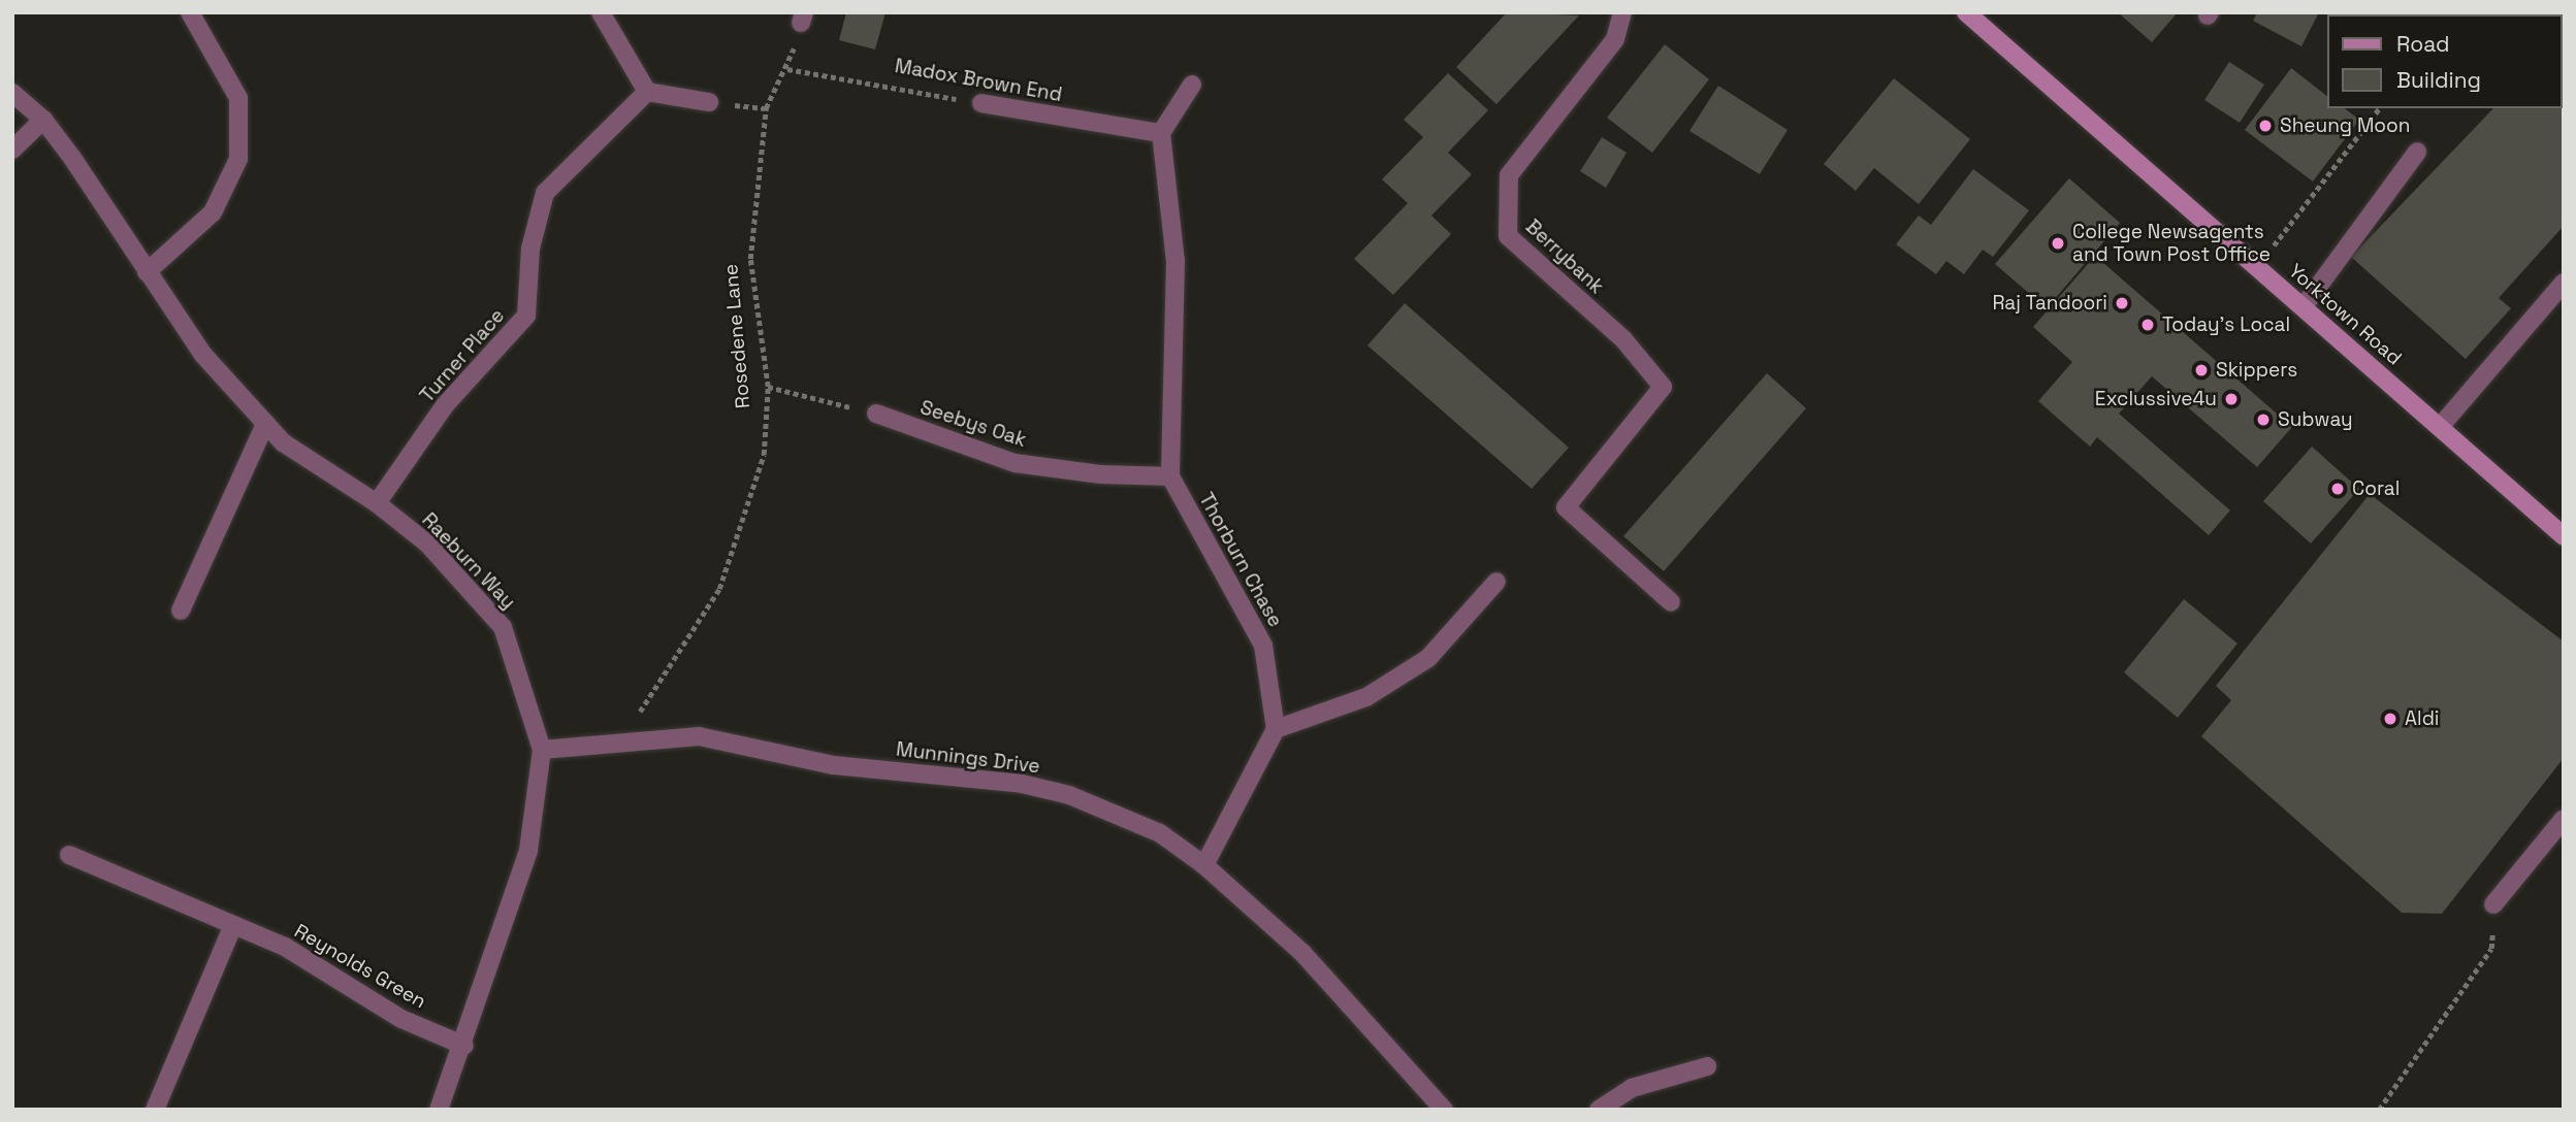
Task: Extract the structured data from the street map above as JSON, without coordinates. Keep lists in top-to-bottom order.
{
  "streets": {
    "street": [
      "Madox Brown End",
      "Berrybank",
      "Yorktown Road",
      "Turner Place",
      "Seebys Oak",
      "Thorburn Chase",
      "Raeburn Way",
      "Munnings Drive",
      "Reynolds Green"
    ],
    "path": ["Rosedene Lane"]
  },
  "crossings": [
    ["Madox Brown End", "Rosedene Lane"],
    ["Turner Place", "Raeburn Way"],
    ["Seebys Oak", "Thorburn Chase"],
    ["Raeburn Way", "Munnings Drive"],
    ["Raeburn Way", "Reynolds Green"]
  ],
  "places": [
    "Sheung Moon",
    "College Newsagents and Town Post Office",
    "Raj Tandoori",
    "Today's Local",
    "Skippers",
    "Exclussive4u",
    "Subway",
    "Coral",
    "Aldi"
  ],
  "legend": ["Road", "Building"]
}
